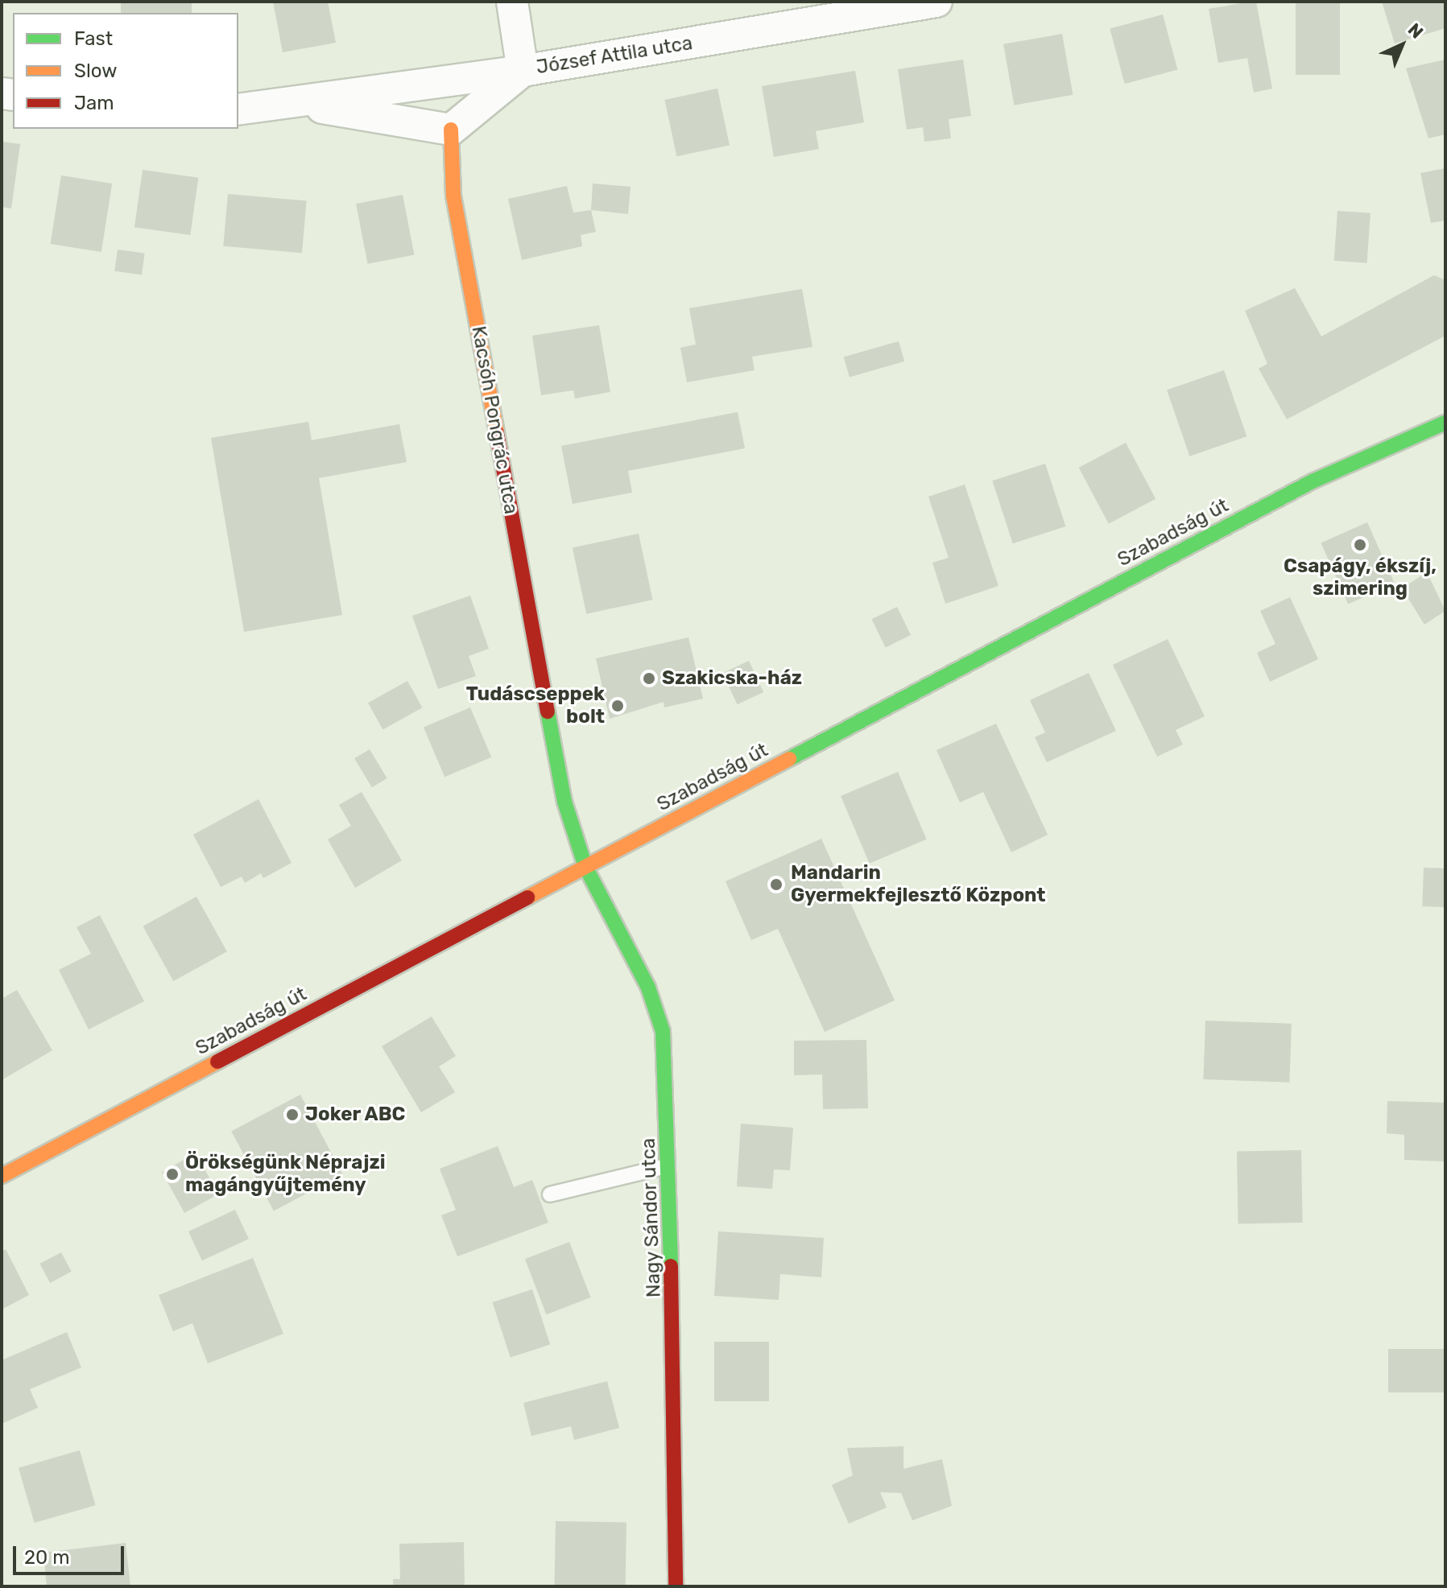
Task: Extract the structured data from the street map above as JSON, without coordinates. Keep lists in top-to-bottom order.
{
  "streets": {
    "street": [
      "József Attila utca",
      "Kacsóh Pongrác utca",
      "Szabadság út",
      "Nagy Sándor utca"
    ]
  },
  "crossings": [
    ["József Attila utca", "Kacsóh Pongrác utca"],
    ["Kacsóh Pongrác utca", "Szabadság út"],
    ["Kacsóh Pongrác utca", "Nagy Sándor utca"],
    ["Szabadság út", "Nagy Sándor utca"]
  ],
  "places": [
    "Csapágy, ékszíj, szimering",
    "Szakicska-ház",
    "Tudáscseppek bolt",
    "Mandarin Gyermekfejlesztő Központ",
    "Joker ABC",
    "Örökségünk Néprajzi magángyűjtemény"
  ],
  "legend": ["Fast", "Slow", "Jam"],
  "scale_bar": "20 m",
  "north": "top right"
}
